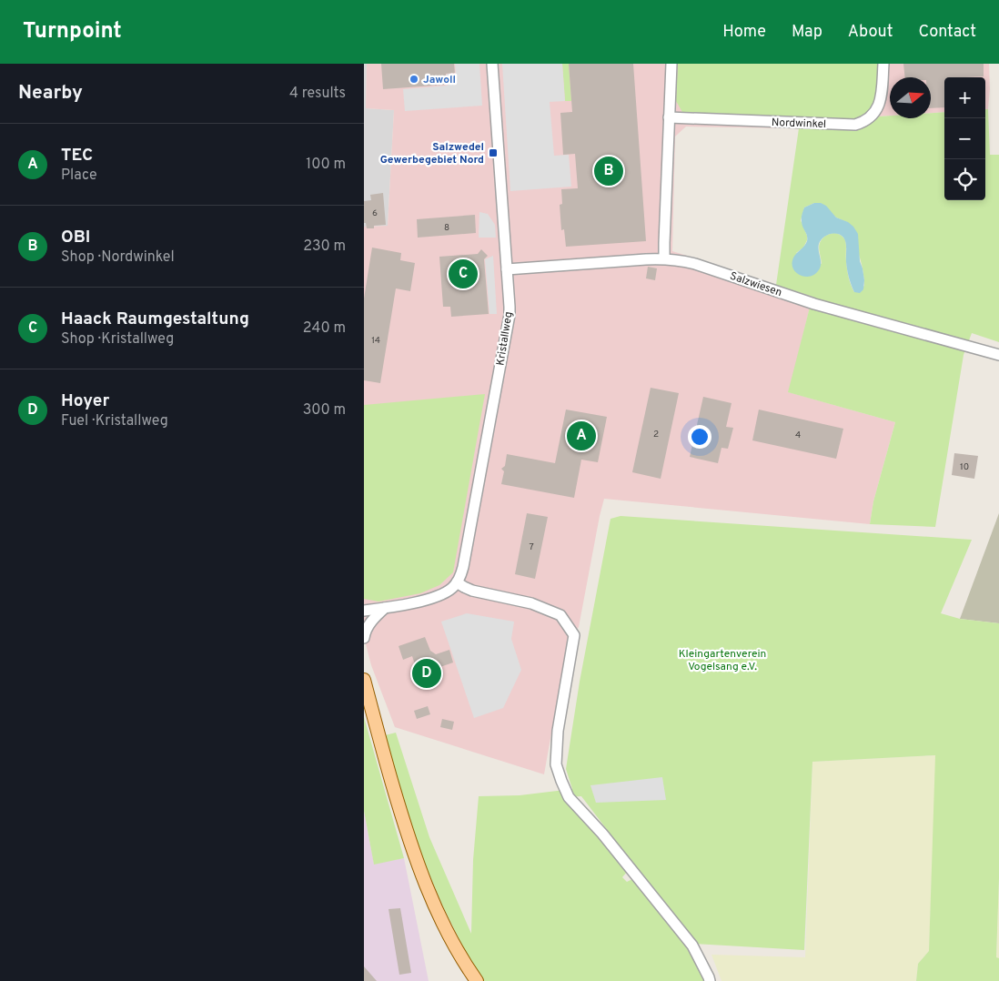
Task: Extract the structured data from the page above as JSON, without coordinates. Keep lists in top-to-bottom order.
{
  "streets": {
    "street": ["Nordwinkel", "Salzwiesen", "Kristallweg"]
  },
  "crossings": [
    ["Salzwiesen", "Kristallweg"]
  ],
  "parks": ["Kleingartenverein Vogelsang e.V."],
  "places": {
    "other": ["Jawoll"],
    "transit": ["Salzwedel Gewerbegebiet Nord"]
  },
  "house_numbers": [
    "6",
    "8",
    "14",
    "2",
    "4",
    "10",
    "7"
  ],
  "north": "right",
  "page": {
    "header": "Turnpoint",
    "nav": [
      "Home",
      "Map",
      "About",
      "Contact"
    ],
    "heading": ["Nearby", "4 results"],
    "map_buttons": ["+", "−"],
    "list": [
      {
        "mark": "A",
        "name": "TEC",
        "note": "Place",
        "value": "100 m"
      },
      {
        "mark": "B",
        "name": "OBI",
        "note": "Shop · Nordwinkel",
        "value": "230 m"
      },
      {
        "mark": "C",
        "name": "Haack Raumgestaltung",
        "note": "Shop · Kristallweg",
        "value": "240 m"
      },
      {
        "mark": "D",
        "name": "Hoyer",
        "note": "Fuel · Kristallweg",
        "value": "300 m"
      }
    ],
    "pins": [
      "B",
      "C",
      "A",
      "D"
    ]
  }
}
